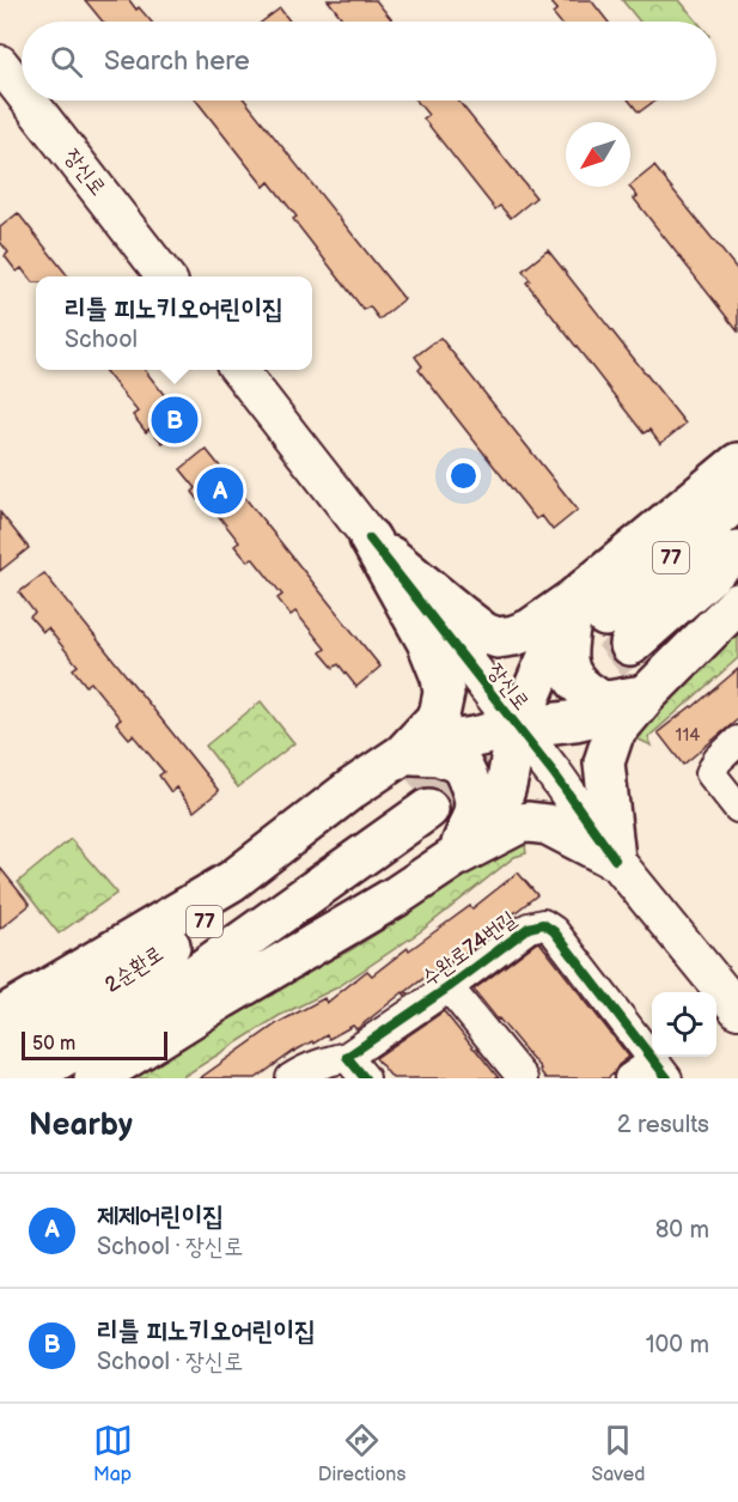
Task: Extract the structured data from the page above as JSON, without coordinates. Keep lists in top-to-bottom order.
{
  "streets": {
    "highway": ["77", "2순환로"],
    "main road": ["장신로"],
    "street": ["수완로74번길"]
  },
  "house_numbers": ["114"],
  "scale_bar": "50 m",
  "north": "bottom left",
  "page": {
    "search": "Search here",
    "popup": ["리틀 피노키오어린이집", "School"],
    "pins": ["B", "A"],
    "scale": "50 m",
    "heading": ["Nearby", "2 results"],
    "list": [
      {
        "mark": "A",
        "name": "제제어린이집",
        "note": "School · 장신로",
        "value": "80 m"
      },
      {
        "mark": "B",
        "name": "리틀 피노키오어린이집",
        "note": "School · 장신로",
        "value": "100 m"
      }
    ],
    "nav": ["Map", "Directions", "Saved"]
  }
}
